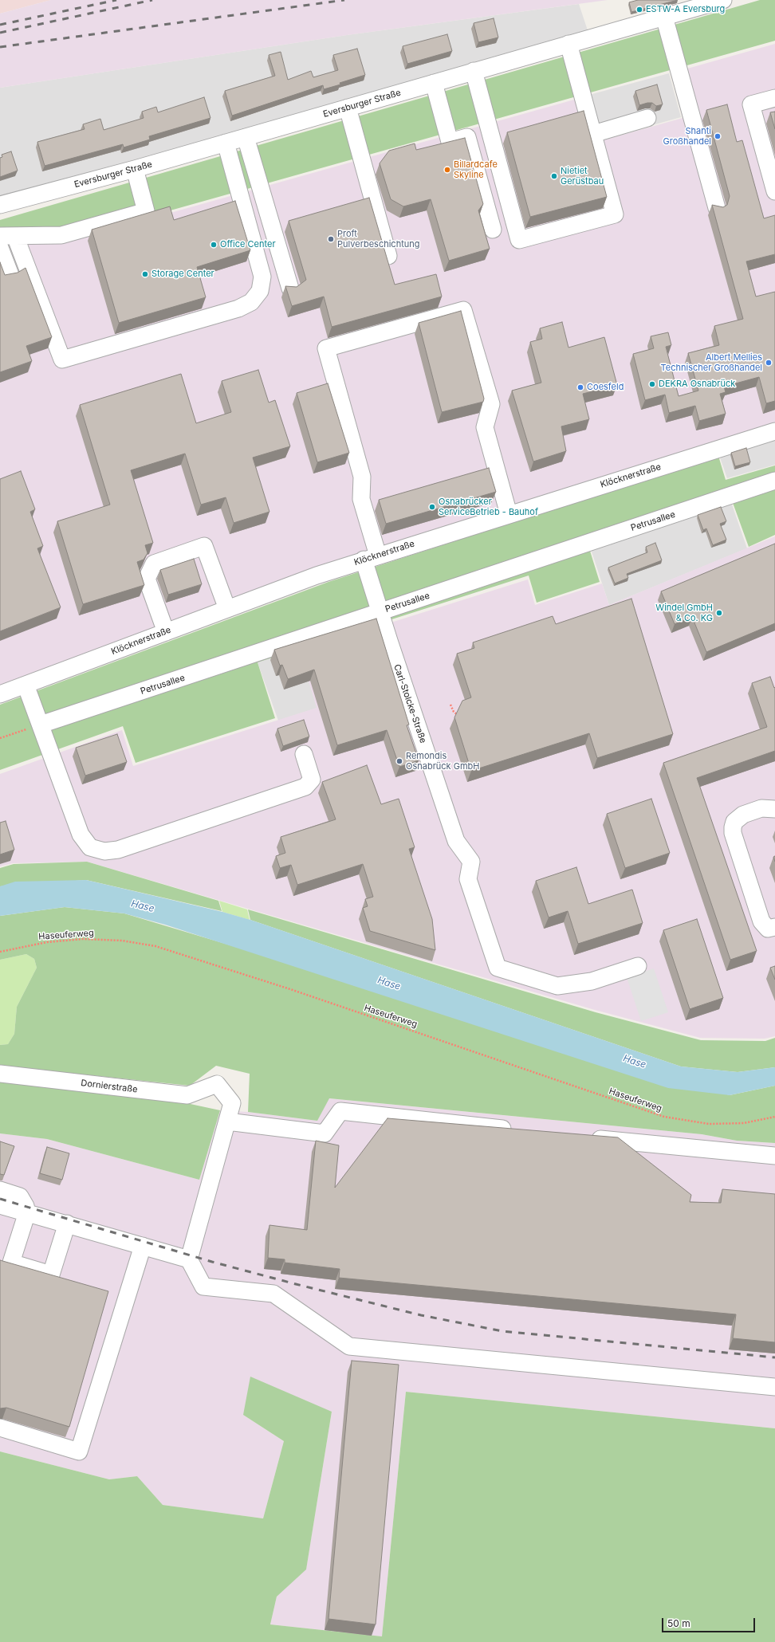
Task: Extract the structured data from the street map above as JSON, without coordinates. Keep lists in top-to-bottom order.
{
  "streets": {
    "street": [
      "Eversburger Straße",
      "Klöcknerstraße",
      "Petrusallee",
      "Carl-Stolcke-Straße",
      "Dornierstraße"
    ],
    "path": ["Haseuferweg"]
  },
  "crossings": [
    ["Klöcknerstraße", "Carl-Stolcke-Straße"],
    ["Petrusallee", "Carl-Stolcke-Straße"]
  ],
  "water": ["Hase"],
  "places": [
    "ESTW-A Eversburg",
    "Shanti Großhandel",
    "Billardcafe Skyline",
    "Nietiet Gerüstbau",
    "Proft Pulverbeschichtung",
    "Office Center",
    "Storage Center",
    "Albert Mellies Technischer Großhandel",
    "DEKRA Osnabrück",
    "Coesfeld",
    "Osnabrücker ServiceBetrieb - Bauhof",
    "Windel GmbH & Co. KG",
    "Remondis Osnabrück GmbH"
  ],
  "scale_bar": "50 m"
}
